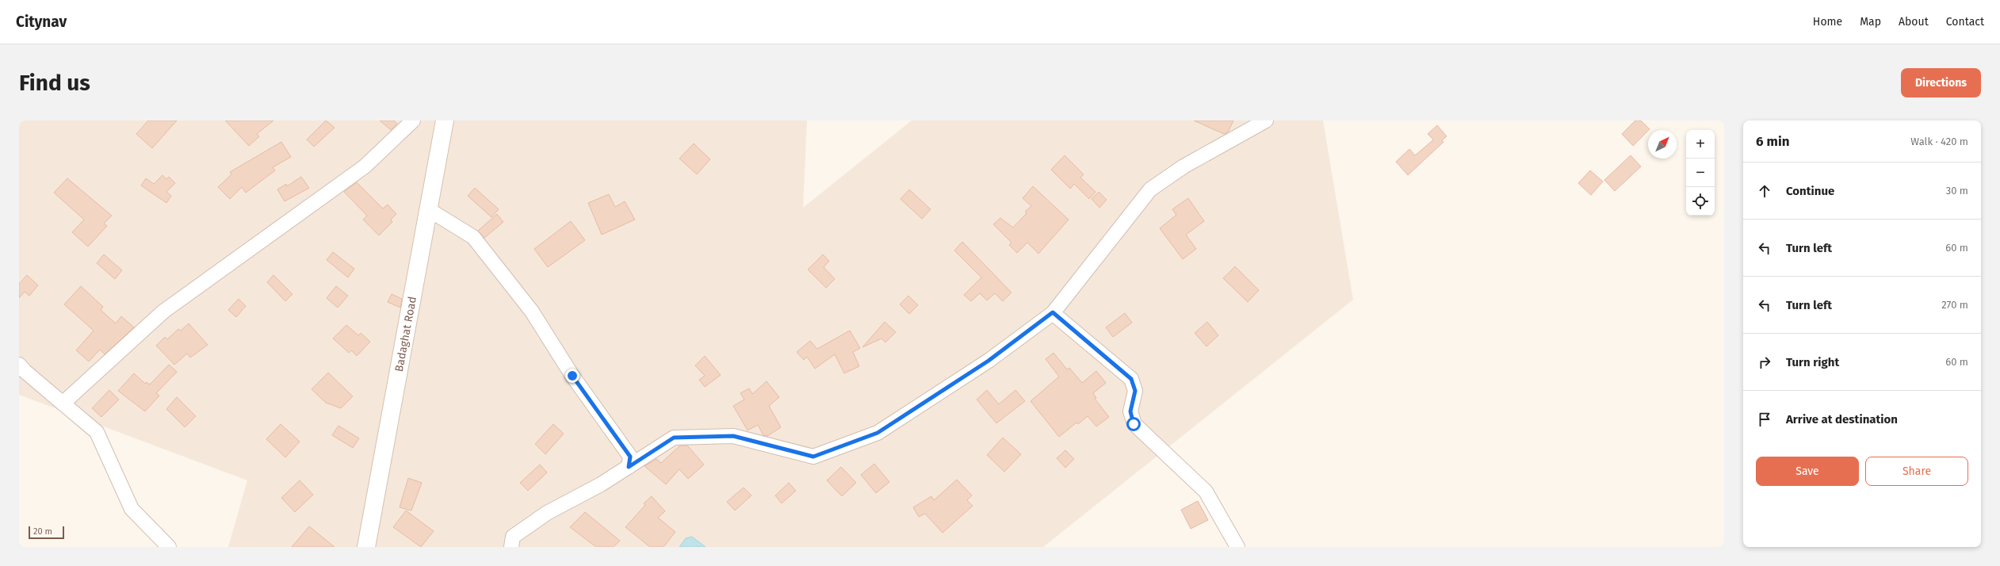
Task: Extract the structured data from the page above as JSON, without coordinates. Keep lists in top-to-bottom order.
{
  "streets": {
    "main road": ["Badaghat Road"]
  },
  "scale_bar": "20 m",
  "north": "top right",
  "page": {
    "header": "Citynav",
    "nav": [
      "Home",
      "Map",
      "About",
      "Contact"
    ],
    "buttons": [
      "Directions",
      ["Save", "Share"]
    ],
    "title": "Find us",
    "heading": ["6 min", "Walk · 420 m"],
    "map_buttons": ["+", "−"],
    "list": [
      ["Continue", "30 m"],
      ["Turn left", "60 m"],
      ["Turn left", "270 m"],
      ["Turn right", "60 m"],
      "Arrive at destination"
    ],
    "scale": "20 m"
  }
}
